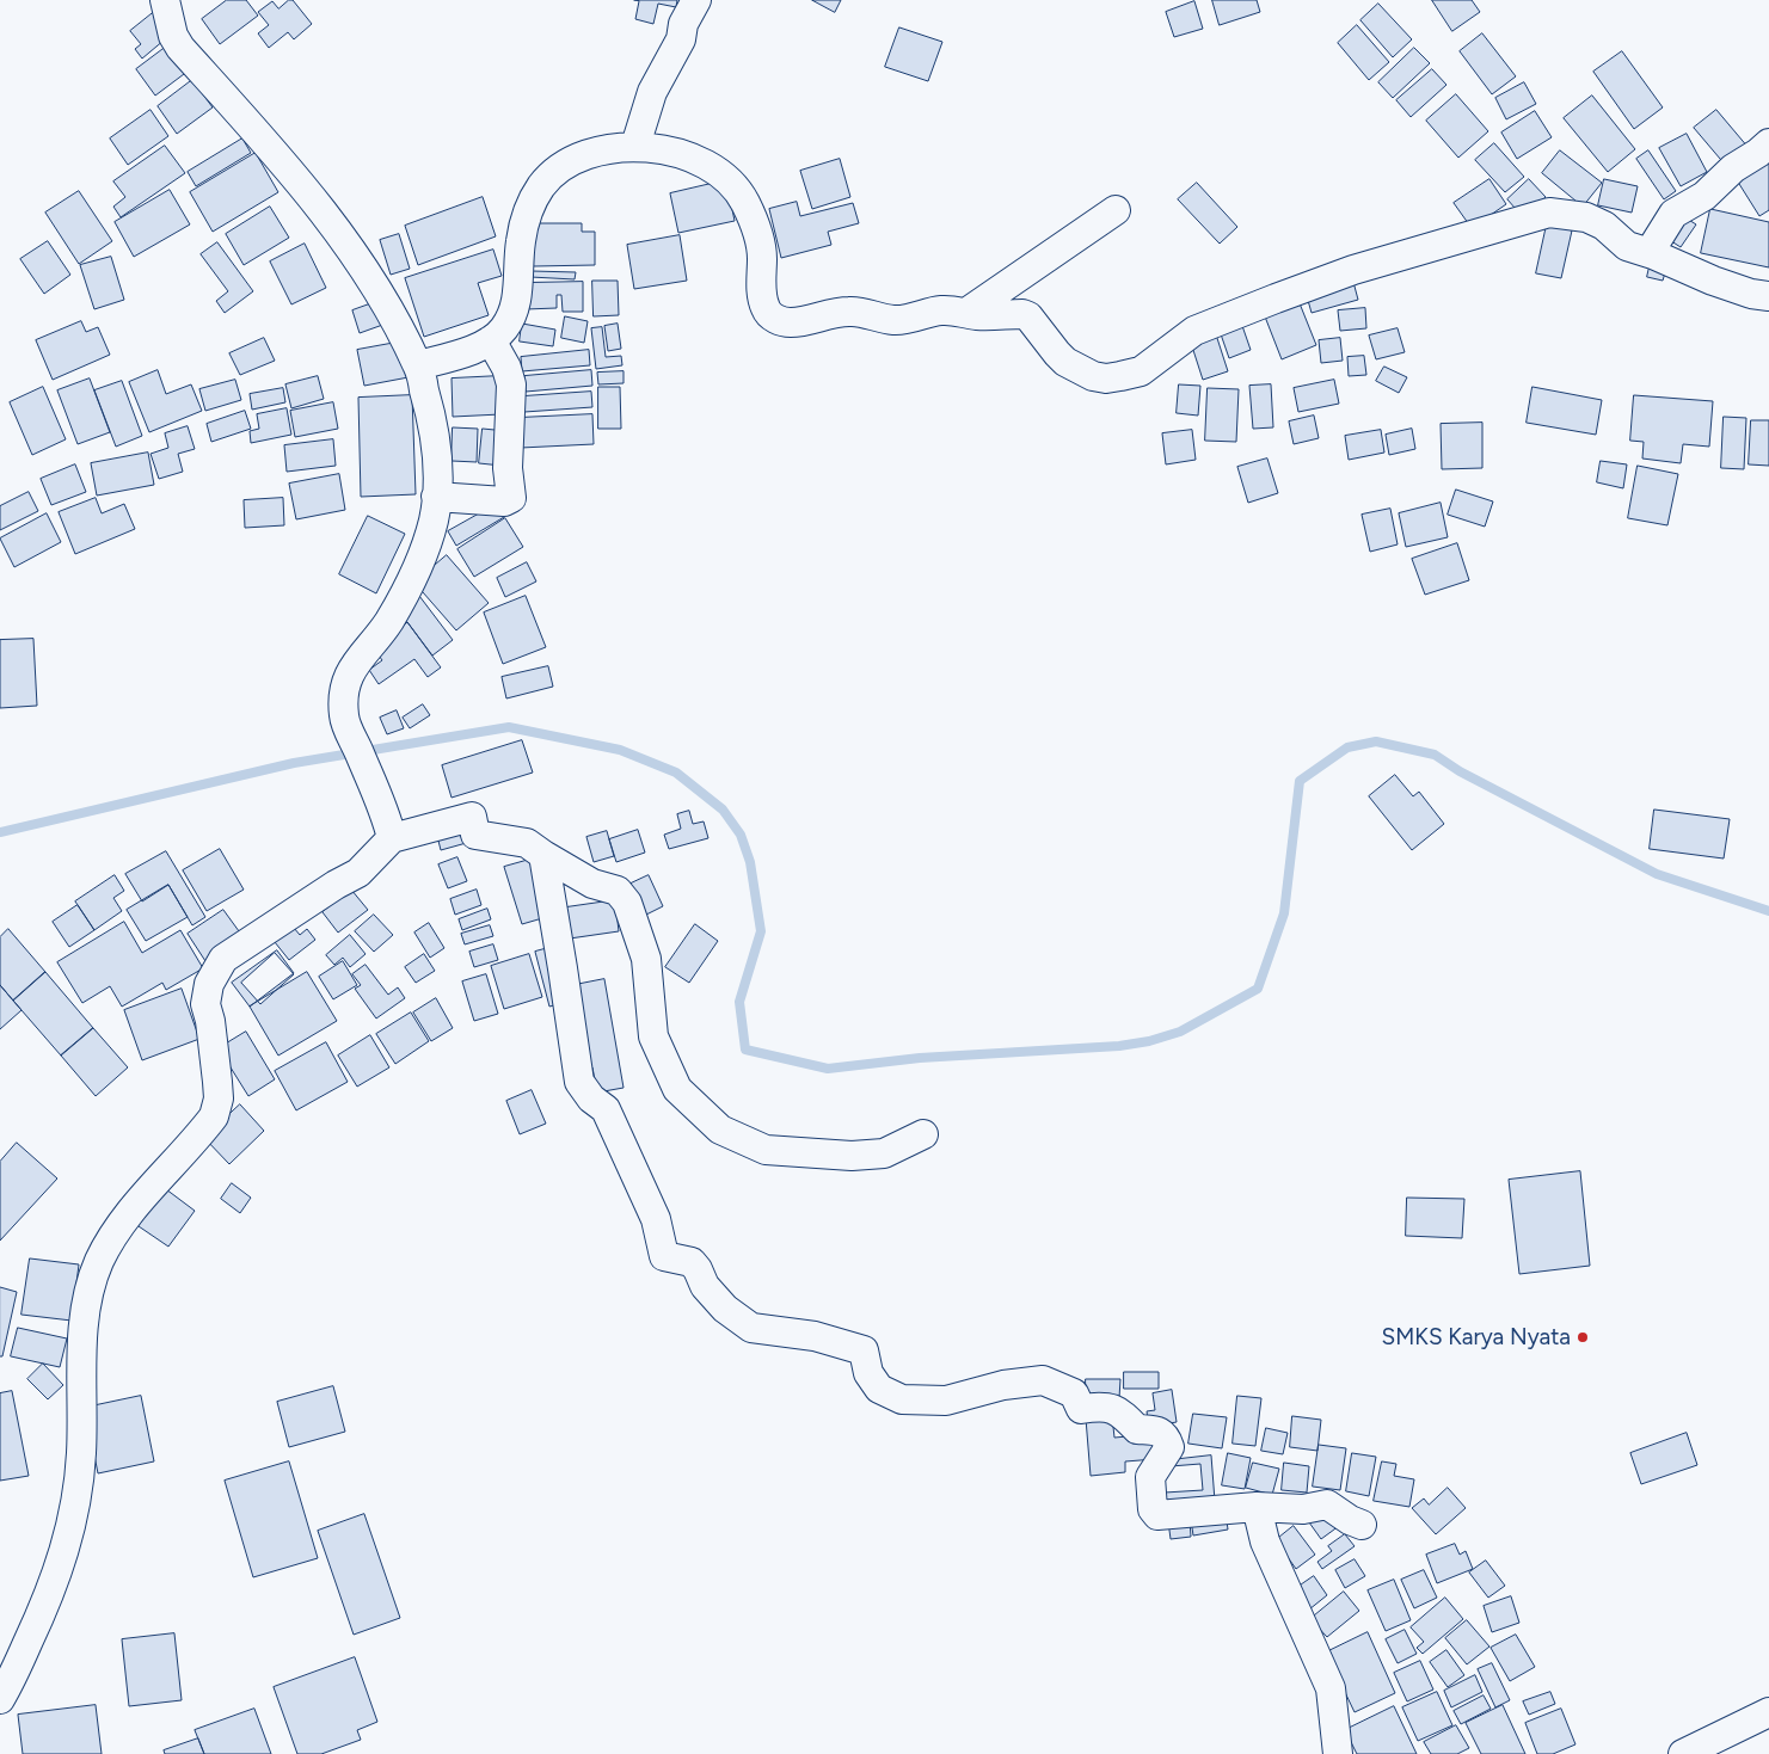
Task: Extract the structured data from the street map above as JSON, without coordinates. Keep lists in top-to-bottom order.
{
  "places": ["SMKS Karya Nyata"]
}
